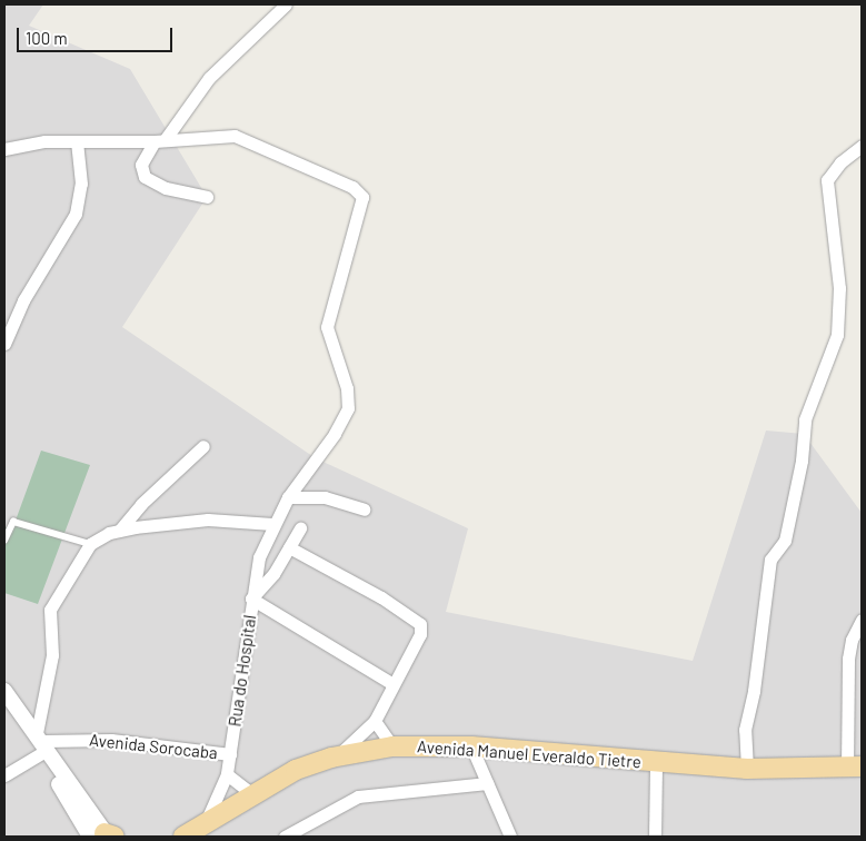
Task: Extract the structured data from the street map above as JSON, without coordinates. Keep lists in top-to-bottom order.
{
  "streets": {
    "main road": ["Avenida Manuel Everaldo Tietre"],
    "street": ["Rua do Hospital", "Avenida Sorocaba"]
  },
  "crossings": [
    ["Rua do Hospital", "Avenida Sorocaba"],
    ["Rua do Hospital", "Avenida Manuel Everaldo Tietre"]
  ],
  "scale_bar": "100 m"
}
